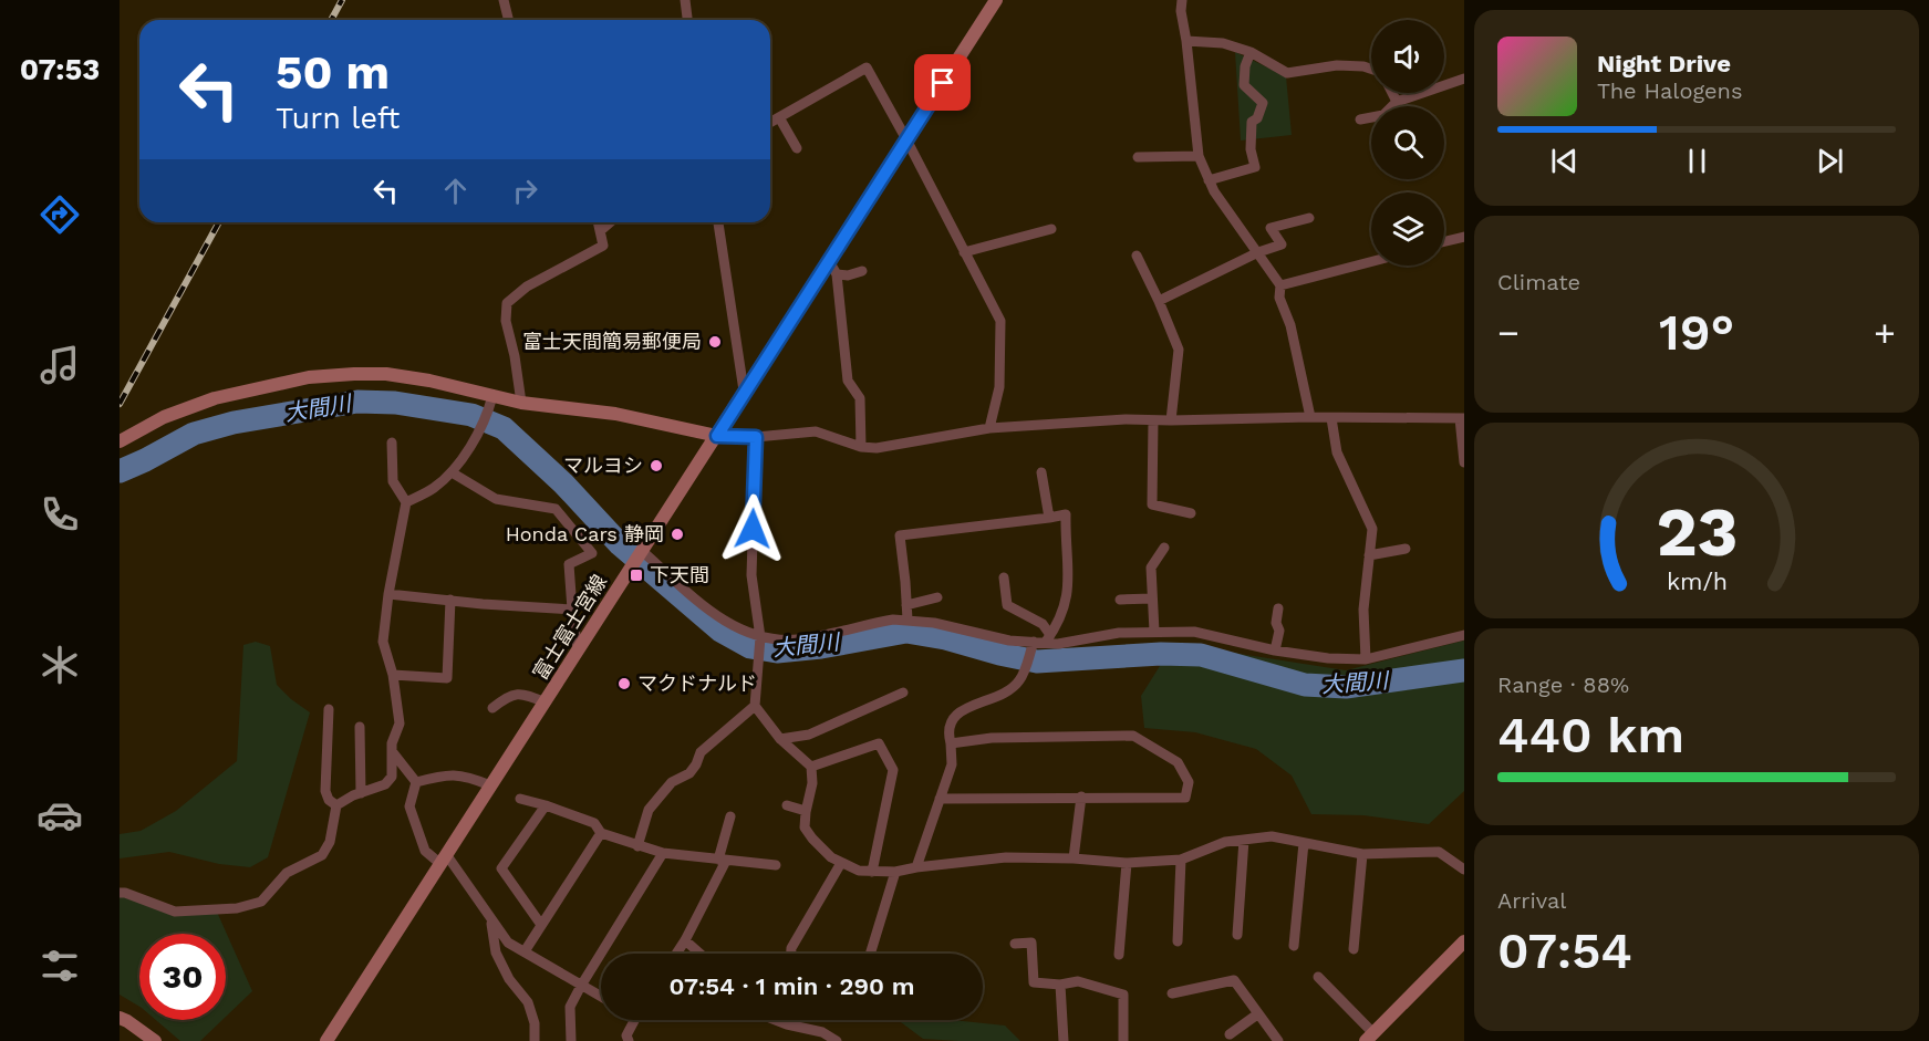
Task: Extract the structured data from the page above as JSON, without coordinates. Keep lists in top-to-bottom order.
{
  "streets": {
    "main road": ["富士富士宮線"]
  },
  "water": ["大間川"],
  "places": {
    "other": [
      "富士天間簡易郵便局",
      "マルヨシ",
      "Honda Cars 静岡",
      "マクドナルド"
    ],
    "transit": ["下天間"]
  },
  "page": {
    "tabs": "07:53",
    "turn": ["50 m", "Turn left"],
    "song": ["Night Drive", "The Halogens"],
    "tile": [
      "Climate",
      ["Range · 88%", "440 km"],
      ["Arrival", "07:54"]
    ],
    "heat": ["−", "19°", "+"],
    "limit": "30",
    "trip": "07:54 · 1 min · 290 m",
    "gauge": ["23", "km/h"]
  }
}
